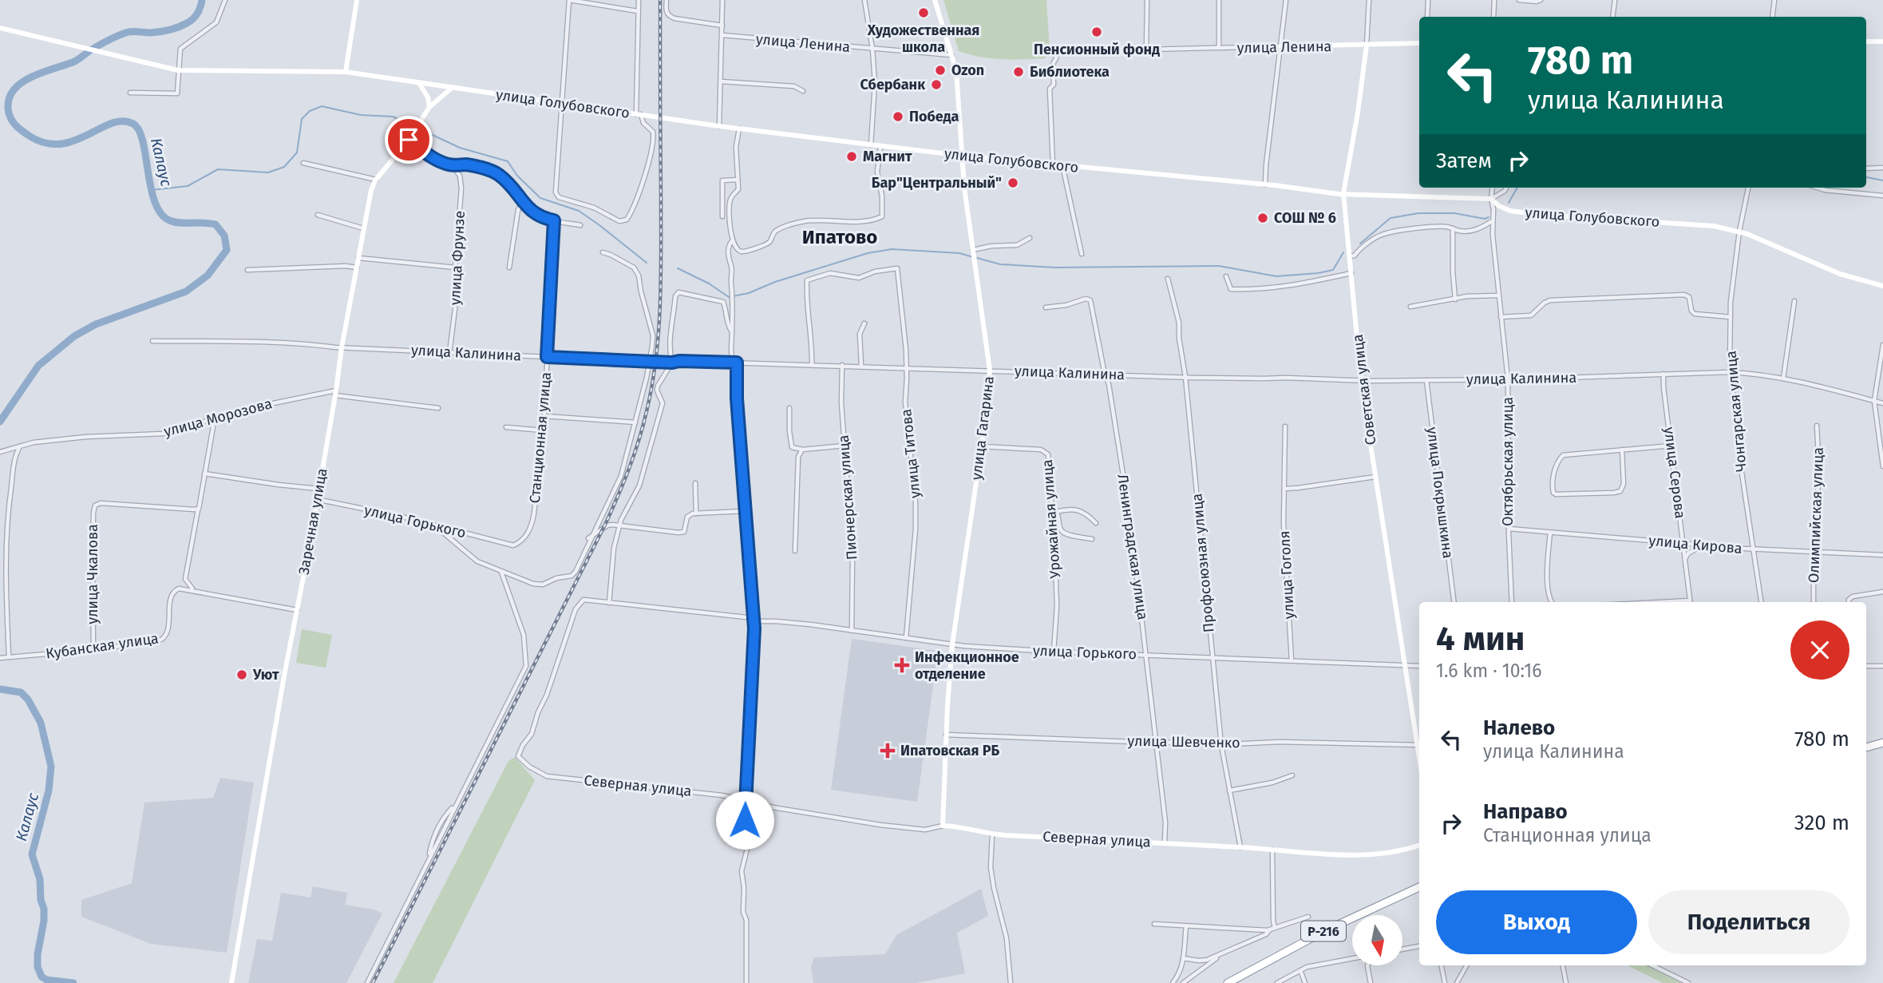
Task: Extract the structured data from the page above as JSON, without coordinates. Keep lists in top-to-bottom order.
{
  "streets": {
    "highway": ["Р-216"],
    "street": [
      "улица Ленина",
      "улица Голубовского",
      "улица Фрунзе",
      "улица Калинина",
      "Советская улица",
      "Чонгарская улица",
      "улица Морозова",
      "улица Гагарина",
      "Станционная улица",
      "улица Титова",
      "Октябрьская улица",
      "улица Серова",
      "улица Покрышкина",
      "Пионерская улица",
      "Олимпийская улица",
      "Урожайная улица",
      "Заречная улица",
      "улица Горького",
      "улица Кирова",
      "Ленинградская улица",
      "Профсоюзная улица",
      "улица Чкалова",
      "улица Гоголя",
      "Кубанская улица",
      "улица Шевченко",
      "Северная улица"
    ]
  },
  "crossings": [
    ["улица Ленина", "Советская улица"],
    ["улица Ленина", "улица Гагарина"],
    ["улица Голубовского", "Советская улица"],
    ["улица Голубовского", "Чонгарская улица"],
    ["улица Голубовского", "улица Гагарина"],
    ["улица Голубовского", "Октябрьская улица"],
    ["улица Голубовского", "Заречная улица"],
    ["улица Фрунзе", "улица Калинина"],
    ["улица Калинина", "Советская улица"],
    ["улица Калинина", "Чонгарская улица"],
    ["улица Калинина", "улица Гагарина"],
    ["улица Калинина", "Станционная улица"],
    ["улица Калинина", "улица Титова"],
    ["улица Калинина", "Октябрьская улица"],
    ["улица Калинина", "улица Серова"],
    ["улица Калинина", "улица Покрышкина"],
    ["улица Калинина", "Пионерская улица"],
    ["улица Калинина", "Заречная улица"],
    ["улица Калинина", "Ленинградская улица"],
    ["улица Калинина", "Профсоюзная улица"],
    ["Советская улица", "улица Горького"],
    ["Советская улица", "улица Шевченко"],
    ["Чонгарская улица", "улица Кирова"],
    ["улица Морозова", "Заречная улица"],
    ["улица Гагарина", "Урожайная улица"],
    ["улица Гагарина", "улица Горького"],
    ["улица Гагарина", "улица Шевченко"],
    ["улица Гагарина", "Северная улица"],
    ["Станционная улица", "улица Горького"],
    ["улица Титова", "улица Горького"],
    ["Октябрьская улица", "улица Кирова"],
    ["улица Серова", "улица Кирова"],
    ["Пионерская улица", "улица Горького"],
    ["Олимпийская улица", "улица Кирова"],
    ["Урожайная улица", "улица Горького"],
    ["Заречная улица", "улица Горького"],
    ["Заречная улица", "Кубанская улица"],
    ["улица Горького", "Ленинградская улица"],
    ["улица Горького", "Профсоюзная улица"],
    ["улица Горького", "улица Гоголя"],
    ["улица Горького", "Северная улица"],
    ["Ленинградская улица", "улица Шевченко"],
    ["Ленинградская улица", "Северная улица"],
    ["Профсоюзная улица", "улица Шевченко"],
    ["Профсоюзная улица", "Северная улица"],
    ["улица Чкалова", "Кубанская улица"]
  ],
  "districts": ["Ипатово"],
  "water": ["Калаус"],
  "places": {
    "other": [
      "Художественная школа",
      "Пенсионный фонд",
      "Ozon",
      "Библиотека",
      "Сбербанк",
      "Победа",
      "Магнит",
      "Бар\"Центральный\"",
      "СОШ № 6",
      "Уют"
    ],
    "health": ["Инфекционное отделение", "Ипатовская РБ"]
  },
  "north": "bottom",
  "page": {
    "turn": ["780 m", "улица Калинина"],
    "then": "Затем",
    "heading": ["4 мин", "1.6 km · 10:16"],
    "list": [
      {
        "name": "Налево",
        "note": "улица Калинина",
        "value": "780 m"
      },
      {
        "name": "Направо",
        "note": "Станционная улица",
        "value": "320 m"
      }
    ],
    "buttons": ["Выход", "Поделиться"]
  }
}
